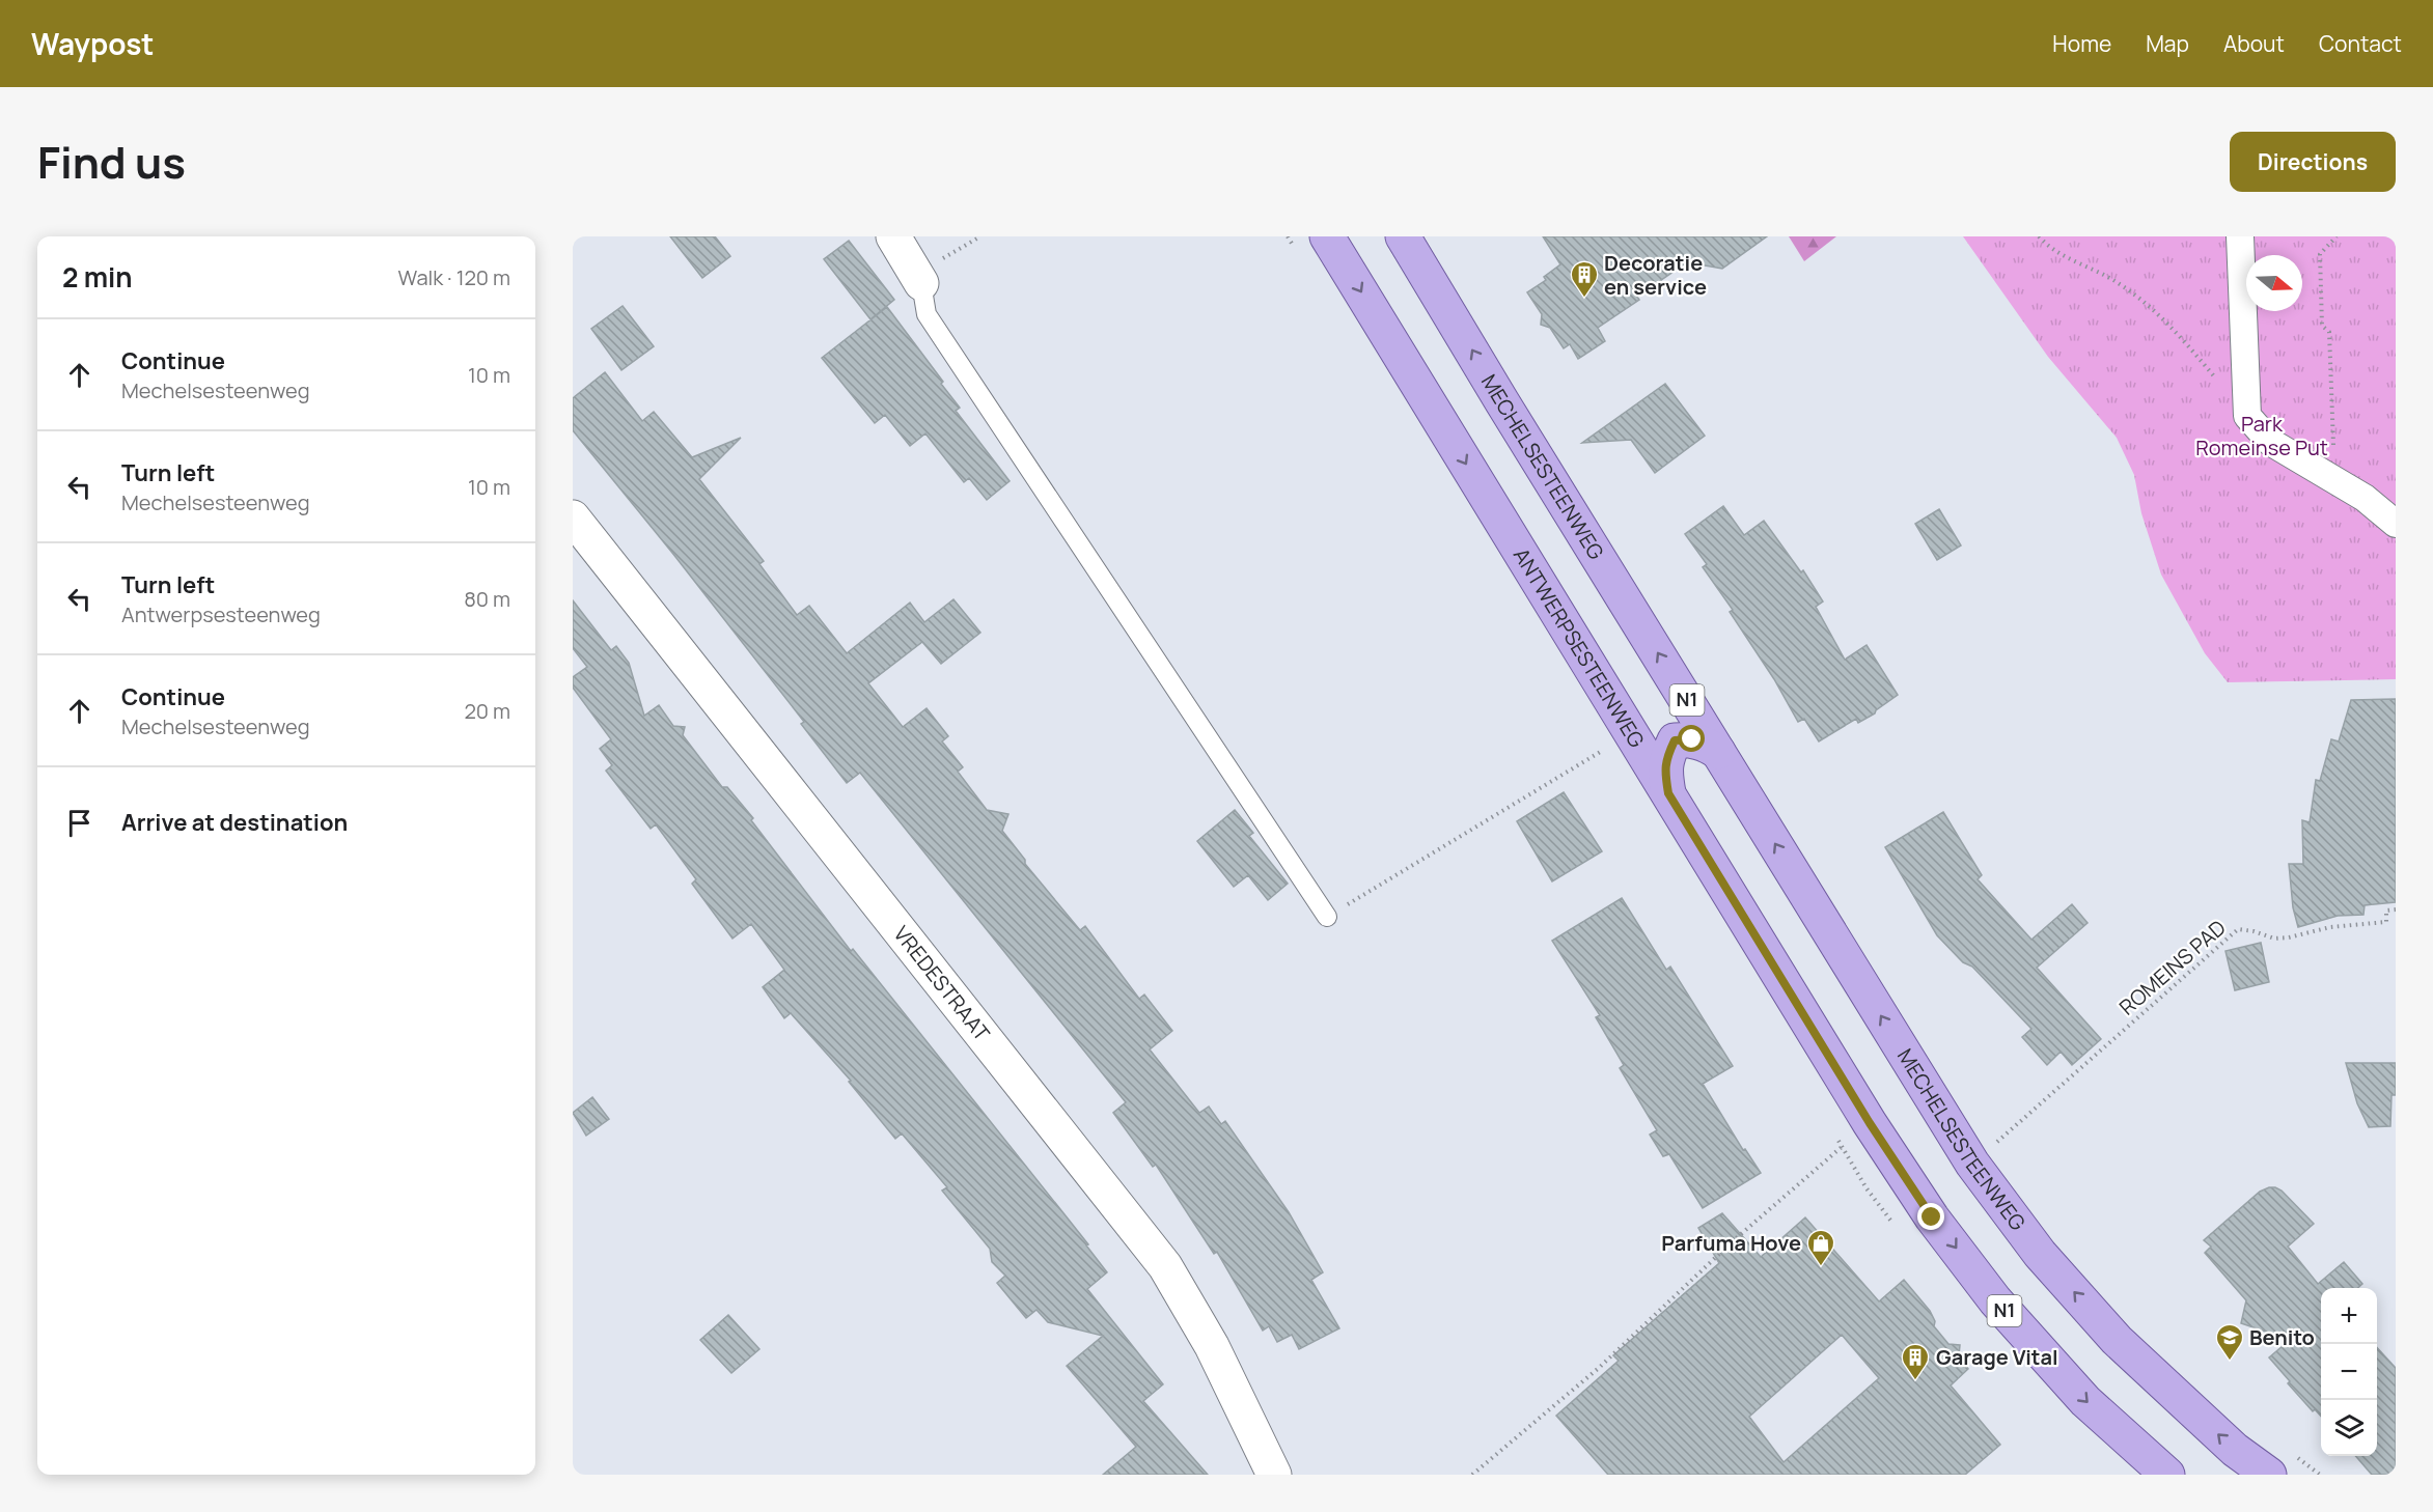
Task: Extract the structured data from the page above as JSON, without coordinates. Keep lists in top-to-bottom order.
{
  "streets": {
    "main road": ["MECHELSESTEENWEG", "ANTWERPSESTEENWEG", "N1"],
    "street": ["VREDESTRAAT"],
    "path": ["ROMEINS PAD"]
  },
  "one_way": ["MECHELSESTEENWEG", "ANTWERPSESTEENWEG"],
  "parks": ["Park Romeinse Put"],
  "places": {
    "building": ["Decoratie en service", "Garage Vital"],
    "shop": ["Parfuma Hove"],
    "school or university": ["Benito"]
  },
  "north": "right",
  "page": {
    "header": "Waypost",
    "nav": [
      "Home",
      "Map",
      "About",
      "Contact"
    ],
    "title": "Find us",
    "buttons": "Directions",
    "heading": ["2 min", "Walk · 120 m"],
    "list": [
      ["Continue", "Mechelsesteenweg", "10 m"],
      ["Turn left", "Mechelsesteenweg", "10 m"],
      ["Turn left", "Antwerpsesteenweg", "80 m"],
      ["Continue", "Mechelsesteenweg", "20 m"],
      "Arrive at destination"
    ],
    "map_buttons": ["+", "−"]
  }
}
